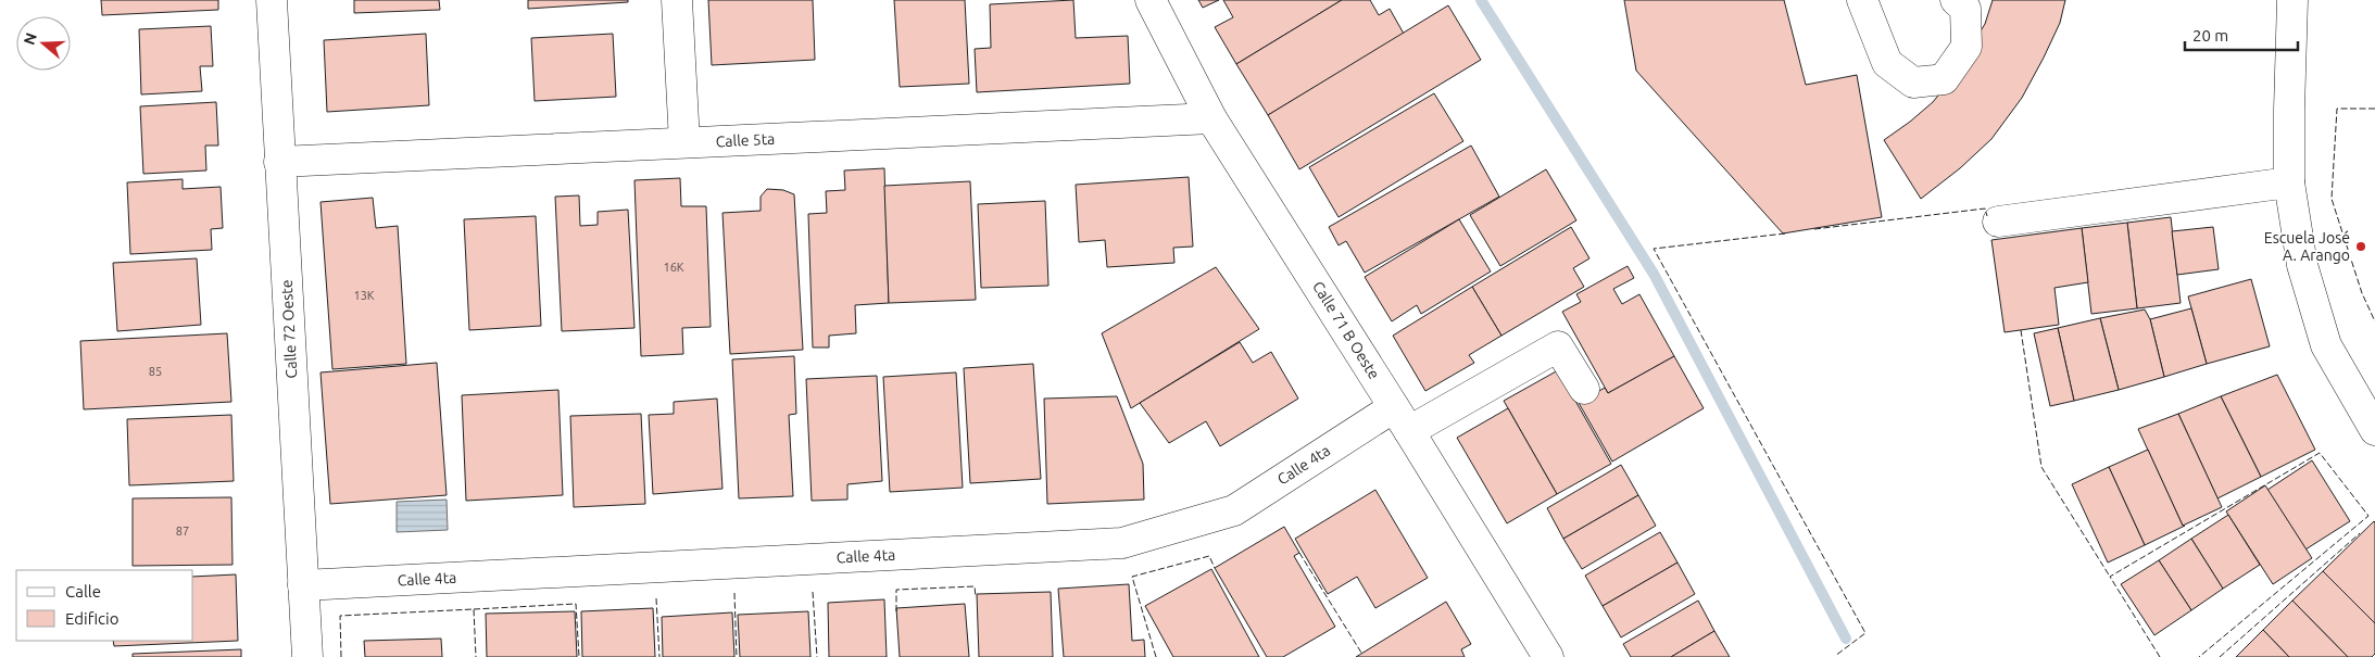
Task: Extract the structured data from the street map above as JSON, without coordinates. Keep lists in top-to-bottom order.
{
  "streets": {
    "street": [
      "Calle 5ta",
      "Calle 72 Oeste",
      "Calle 71 B Oeste",
      "Calle 4ta"
    ]
  },
  "crossings": [
    ["Calle 5ta", "Calle 72 Oeste"],
    ["Calle 5ta", "Calle 71 B Oeste"],
    ["Calle 72 Oeste", "Calle 4ta"],
    ["Calle 71 B Oeste", "Calle 4ta"]
  ],
  "places": ["Escuela José A. Arango"],
  "house_numbers": [
    "16K",
    "13K",
    "85",
    "87"
  ],
  "legend": ["Calle", "Edificio"],
  "scale_bar": "20 m",
  "north": "left"
}
